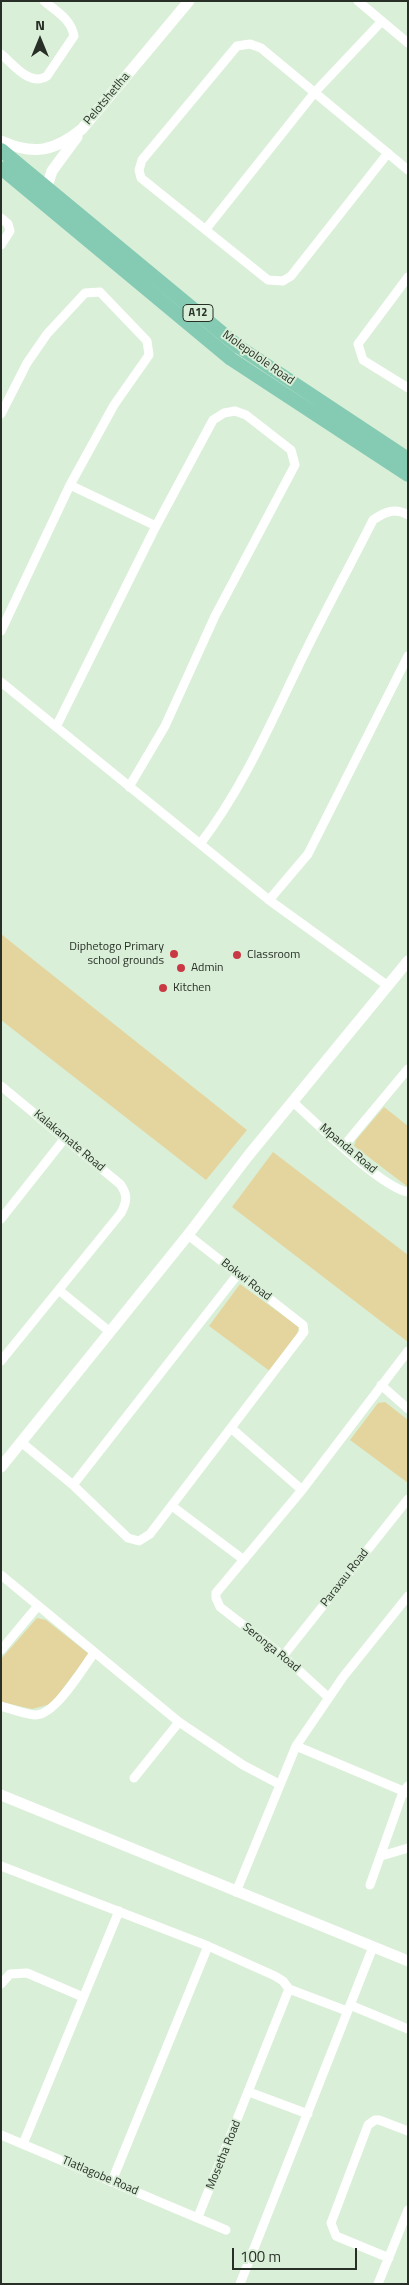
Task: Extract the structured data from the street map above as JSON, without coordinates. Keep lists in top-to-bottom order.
{
  "streets": {
    "main road": ["A12", "Molepolole Road"],
    "street": [
      "Pelotshetlha",
      "Kalakamate Road",
      "Mpanda Road",
      "Bokwi Road",
      "Paraxau Road",
      "Seronga Road",
      "Mosetha Road",
      "Tlatlagobe Road"
    ]
  },
  "crossings": [
    ["Paraxau Road", "Seronga Road"],
    ["Mosetha Road", "Tlatlagobe Road"]
  ],
  "places": [
    "Diphetogo Primary school grounds",
    "Classroom",
    "Admin",
    "Kitchen"
  ],
  "scale_bar": "100 m",
  "north": "top"
}
